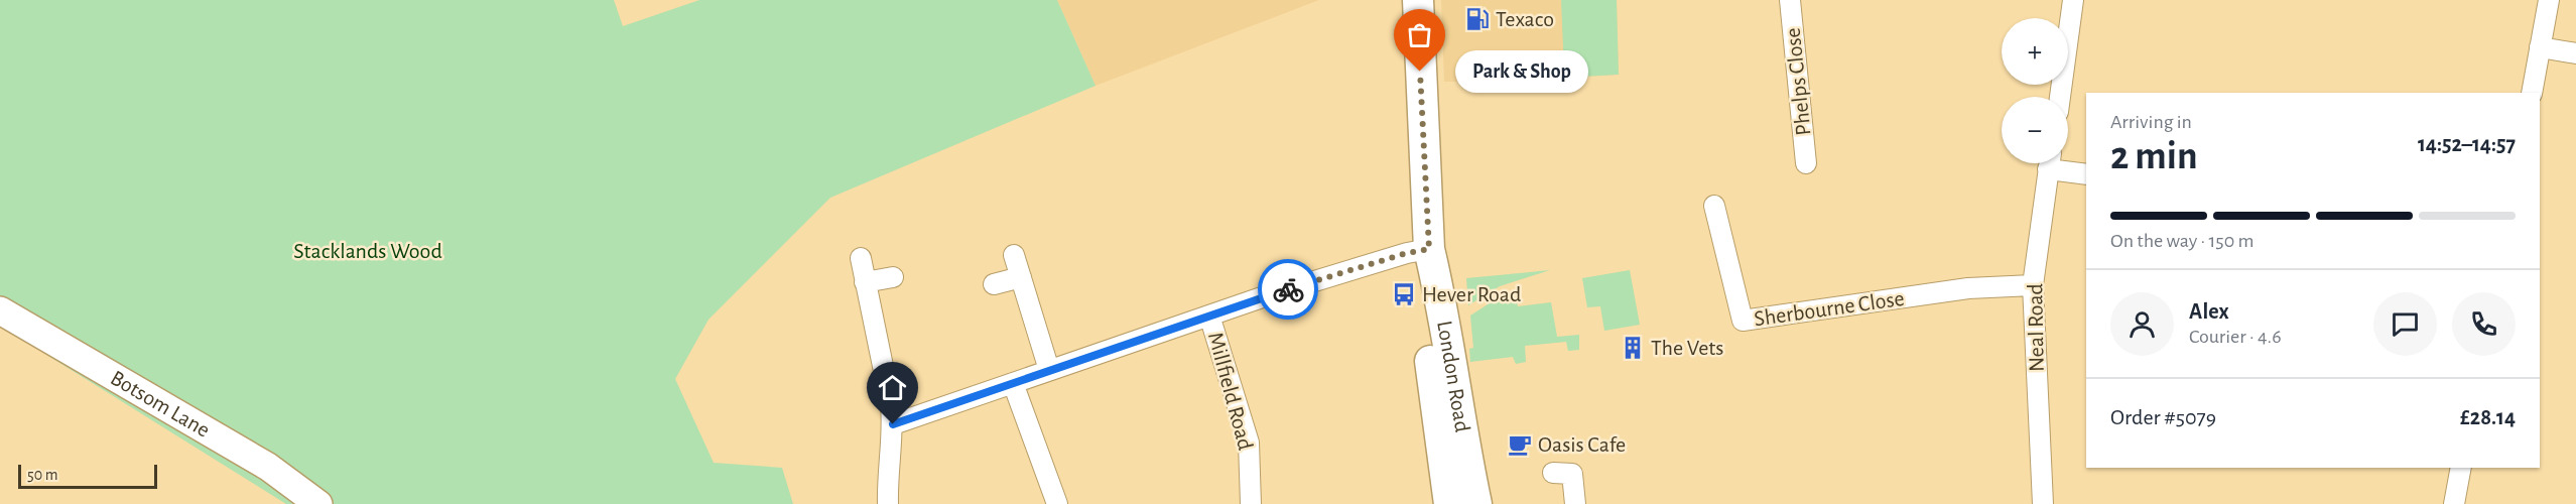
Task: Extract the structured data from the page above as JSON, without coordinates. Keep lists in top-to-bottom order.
{
  "streets": {
    "main road": ["London Road"],
    "street": [
      "Phelps Close",
      "Sherbourne Close",
      "Neal Road",
      "Millfield Road",
      "Botsom Lane"
    ]
  },
  "crossings": [
    ["Sherbourne Close", "Neal Road"],
    ["London Road", "Millfield Road"]
  ],
  "parks": ["Stacklands Wood"],
  "places": {
    "fuel station": ["Texaco"],
    "other": ["Park & Shop"],
    "bus stop": ["Hever Road"],
    "building": ["The Vets"],
    "cafe": ["Oasis Cafe"]
  },
  "scale_bar": "50 m",
  "page": {
    "map_buttons": ["+", "−"],
    "bubble": "Park & Shop",
    "heading": ["2 min", "Arriving in", "14:52–14:57"],
    "panel": [
      "Alex",
      "Courier · 4.6",
      "Order #5079",
      "£28.14"
    ],
    "bar": "On the way · 150 m",
    "scale": "50 m"
  }
}
